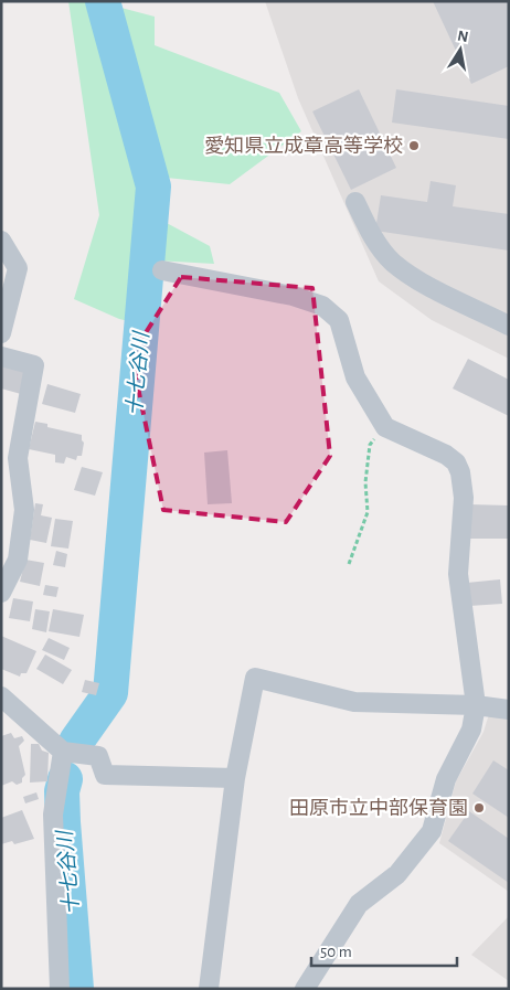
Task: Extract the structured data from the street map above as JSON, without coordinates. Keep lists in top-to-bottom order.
{
  "water": ["十七谷川"],
  "places": ["愛知県立成章高等学校", "田原市立中部保育園"],
  "scale_bar": "50 m",
  "north": "top"
}
